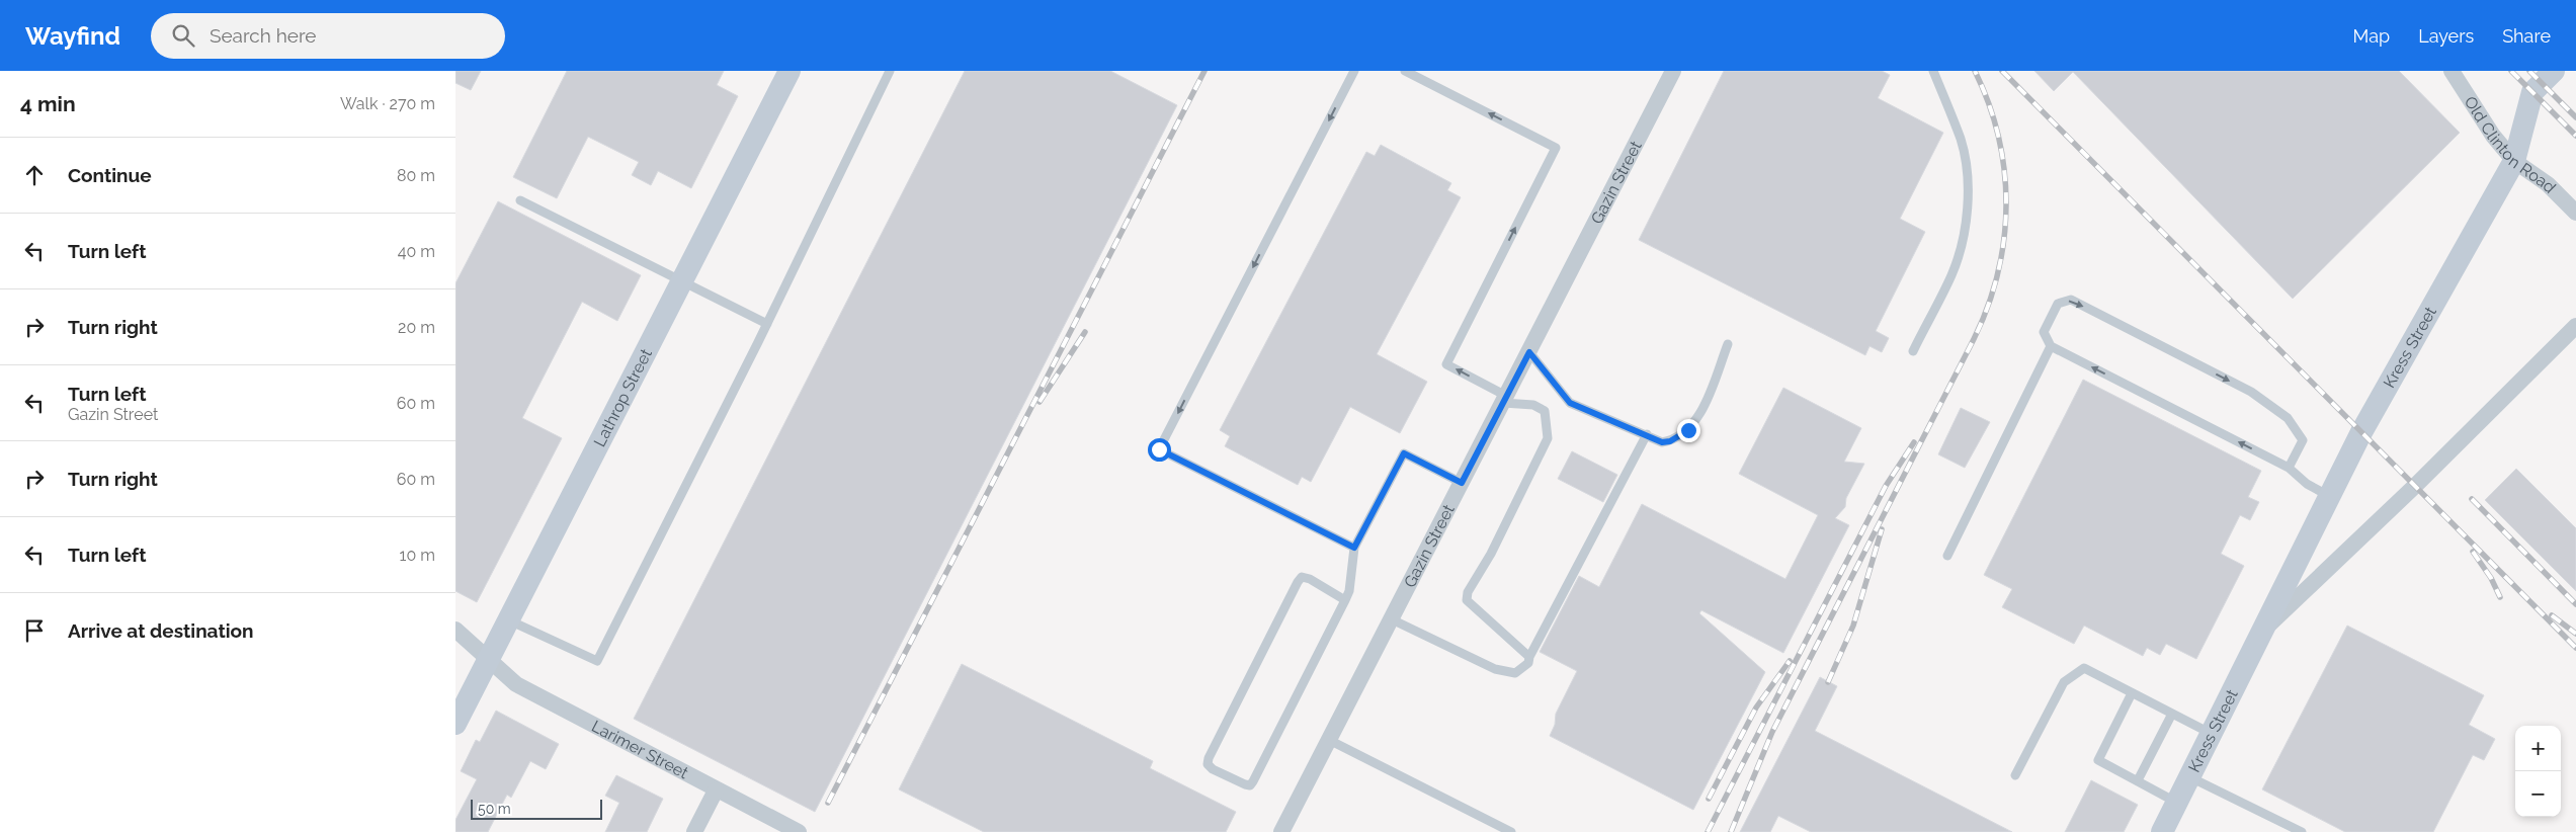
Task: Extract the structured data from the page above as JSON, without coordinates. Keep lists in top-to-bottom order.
{
  "streets": {
    "street": [
      "Old Clinton Road",
      "Gazin Street",
      "Kress Street",
      "Lathrop Street",
      "Larimer Street"
    ]
  },
  "crossings": [
    ["Old Clinton Road", "Kress Street"],
    ["Lathrop Street", "Larimer Street"]
  ],
  "scale_bar": "50 m",
  "page": {
    "header": "Wayfind",
    "search": "Search here",
    "nav": ["Map", "Layers", "Share"],
    "heading": ["4 min", "Walk · 270 m"],
    "list": [
      ["Continue", "80 m"],
      ["Turn left", "40 m"],
      ["Turn right", "20 m"],
      ["Turn left", "Gazin Street", "60 m"],
      ["Turn right", "60 m"],
      ["Turn left", "10 m"],
      "Arrive at destination"
    ],
    "map_buttons": ["+", "−"],
    "scale": "50 m"
  }
}
